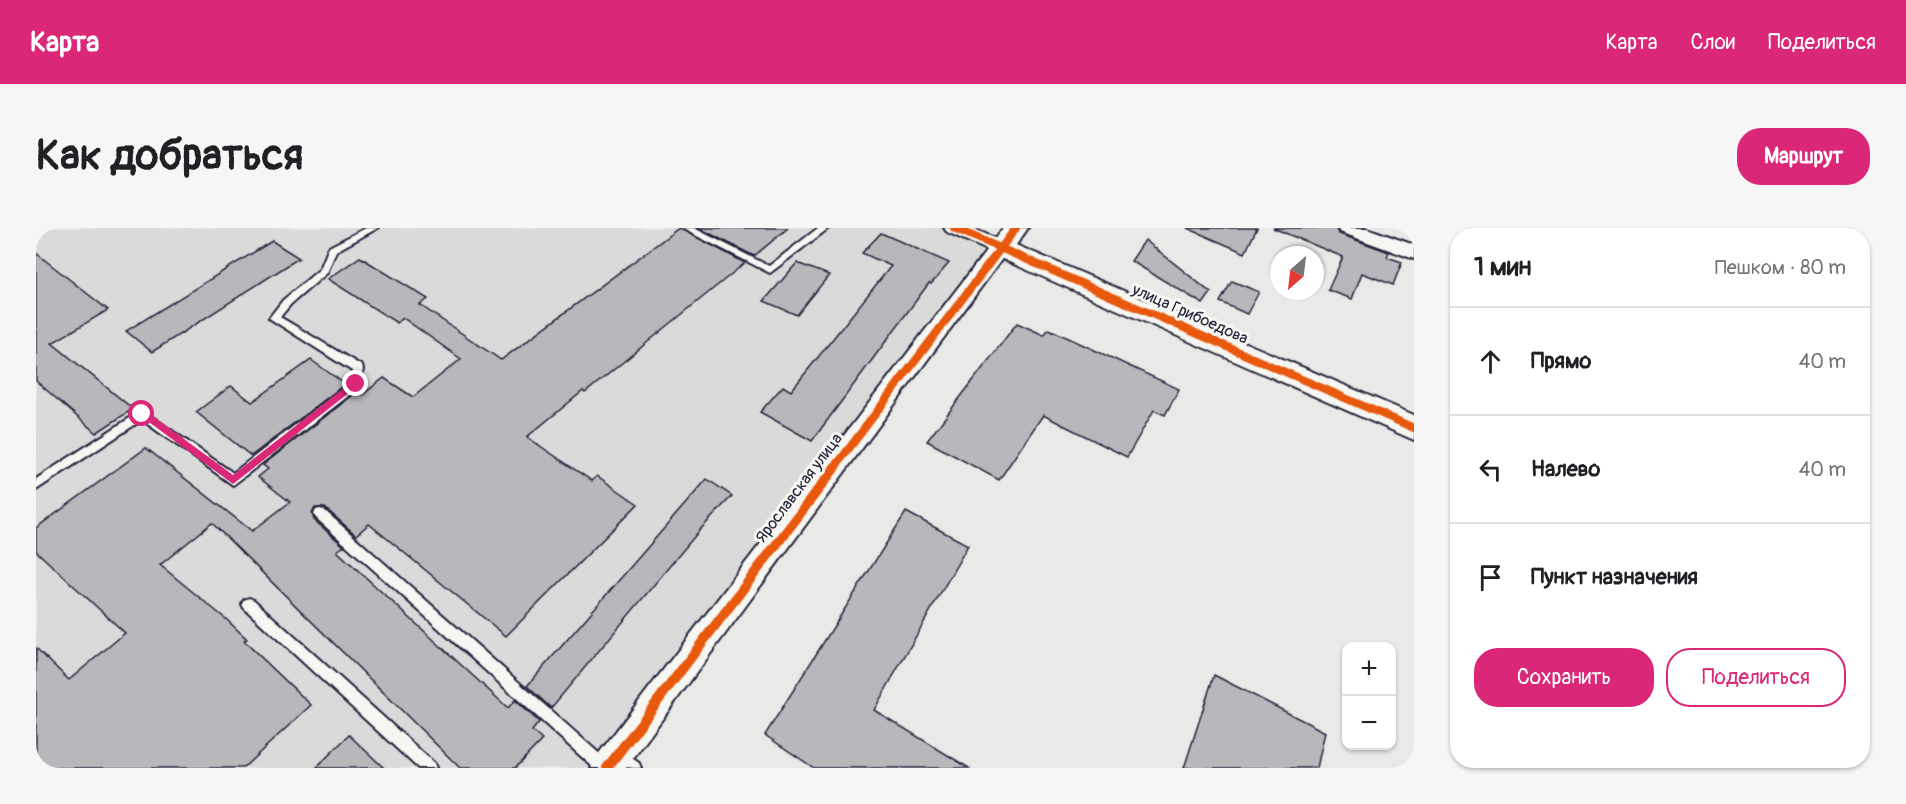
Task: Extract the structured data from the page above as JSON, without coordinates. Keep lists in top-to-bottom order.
{
  "streets": {
    "street": ["улица Грибоедова", "Ярославская улица"]
  },
  "crossings": [
    ["улица Грибоедова", "Ярославская улица"]
  ],
  "north": "bottom left",
  "page": {
    "header": "Карта",
    "nav": ["Карта", "Слои", "Поделиться"],
    "buttons": [
      "Маршрут",
      ["Сохранить", "Поделиться"]
    ],
    "title": "Как добраться",
    "heading": ["1 мин", "Пешком · 80 m"],
    "list": [
      ["Прямо", "40 m"],
      ["Налево", "40 m"],
      "Пункт назначения"
    ],
    "map_buttons": ["+", "−"]
  }
}
